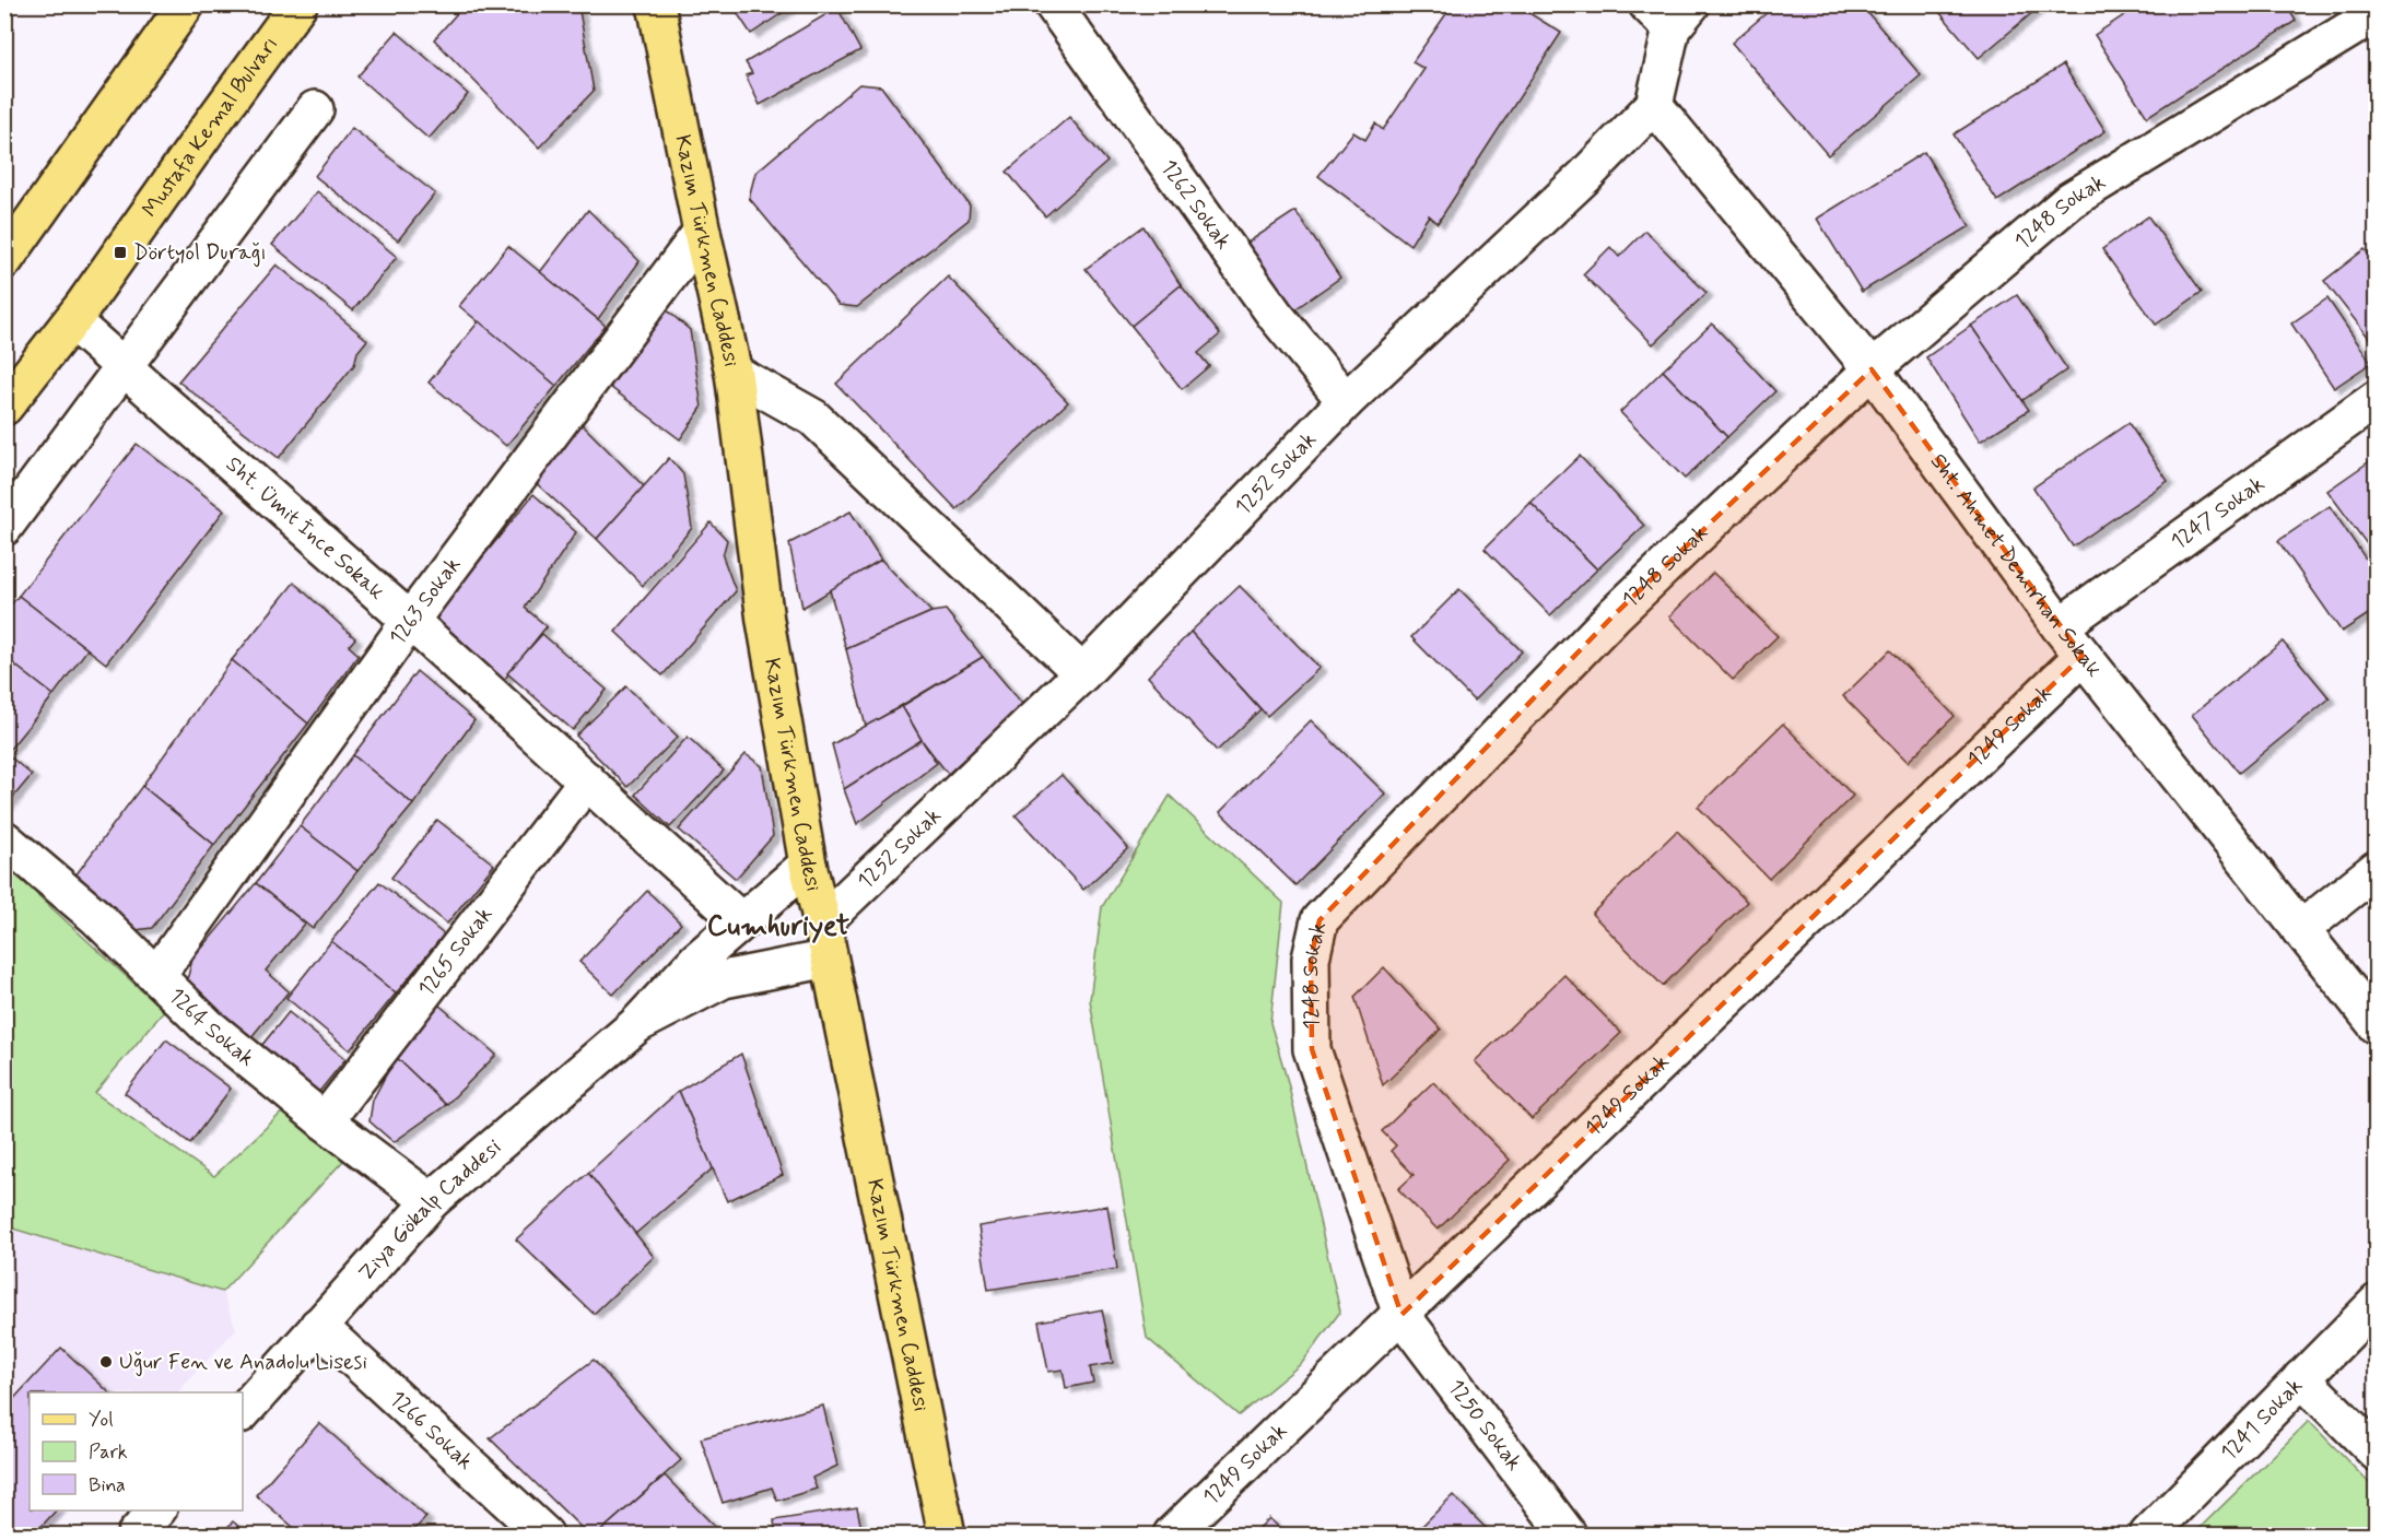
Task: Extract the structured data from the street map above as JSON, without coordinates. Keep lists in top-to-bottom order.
{
  "streets": {
    "main road": ["Mustafa Kemal Bulvarı", "Kazım Türkmen Caddesi"],
    "street": [
      "1262 Sokak",
      "1248 Sokak",
      "1252 Sokak",
      "1247 Sokak",
      "Sht. Ümit İnce Sokak",
      "Sht. Ahmet Demirhan Sokak",
      "1263 Sokak",
      "1249 Sokak",
      "1265 Sokak",
      "1264 Sokak",
      "Ziya Gökalp Caddesi",
      "1241 Sokak",
      "1250 Sokak",
      "1266 Sokak"
    ]
  },
  "crossings": [
    ["Mustafa Kemal Bulvarı", "Sht. Ümit İnce Sokak"],
    ["1262 Sokak", "1252 Sokak"],
    ["1248 Sokak", "Sht. Ahmet Demirhan Sokak"],
    ["1248 Sokak", "1249 Sokak"],
    ["1248 Sokak", "1250 Sokak"],
    ["Kazım Türkmen Caddesi", "1252 Sokak"],
    ["Kazım Türkmen Caddesi", "1263 Sokak"],
    ["1252 Sokak", "Sht. Ahmet Demirhan Sokak"],
    ["1247 Sokak", "Sht. Ahmet Demirhan Sokak"],
    ["Sht. Ümit İnce Sokak", "1263 Sokak"],
    ["Sht. Ümit İnce Sokak", "1265 Sokak"],
    ["Sht. Ahmet Demirhan Sokak", "1249 Sokak"],
    ["1263 Sokak", "1264 Sokak"],
    ["1249 Sokak", "1250 Sokak"],
    ["1265 Sokak", "1264 Sokak"],
    ["1264 Sokak", "Ziya Gökalp Caddesi"],
    ["Ziya Gökalp Caddesi", "1266 Sokak"]
  ],
  "districts": ["Cumhuriyet"],
  "places": {
    "transit": ["Dörtyol Durağı"],
    "other": ["Uğur Fen ve Anadolu Lisesi"]
  },
  "legend": ["Yol", "Park", "Bina"]
}
